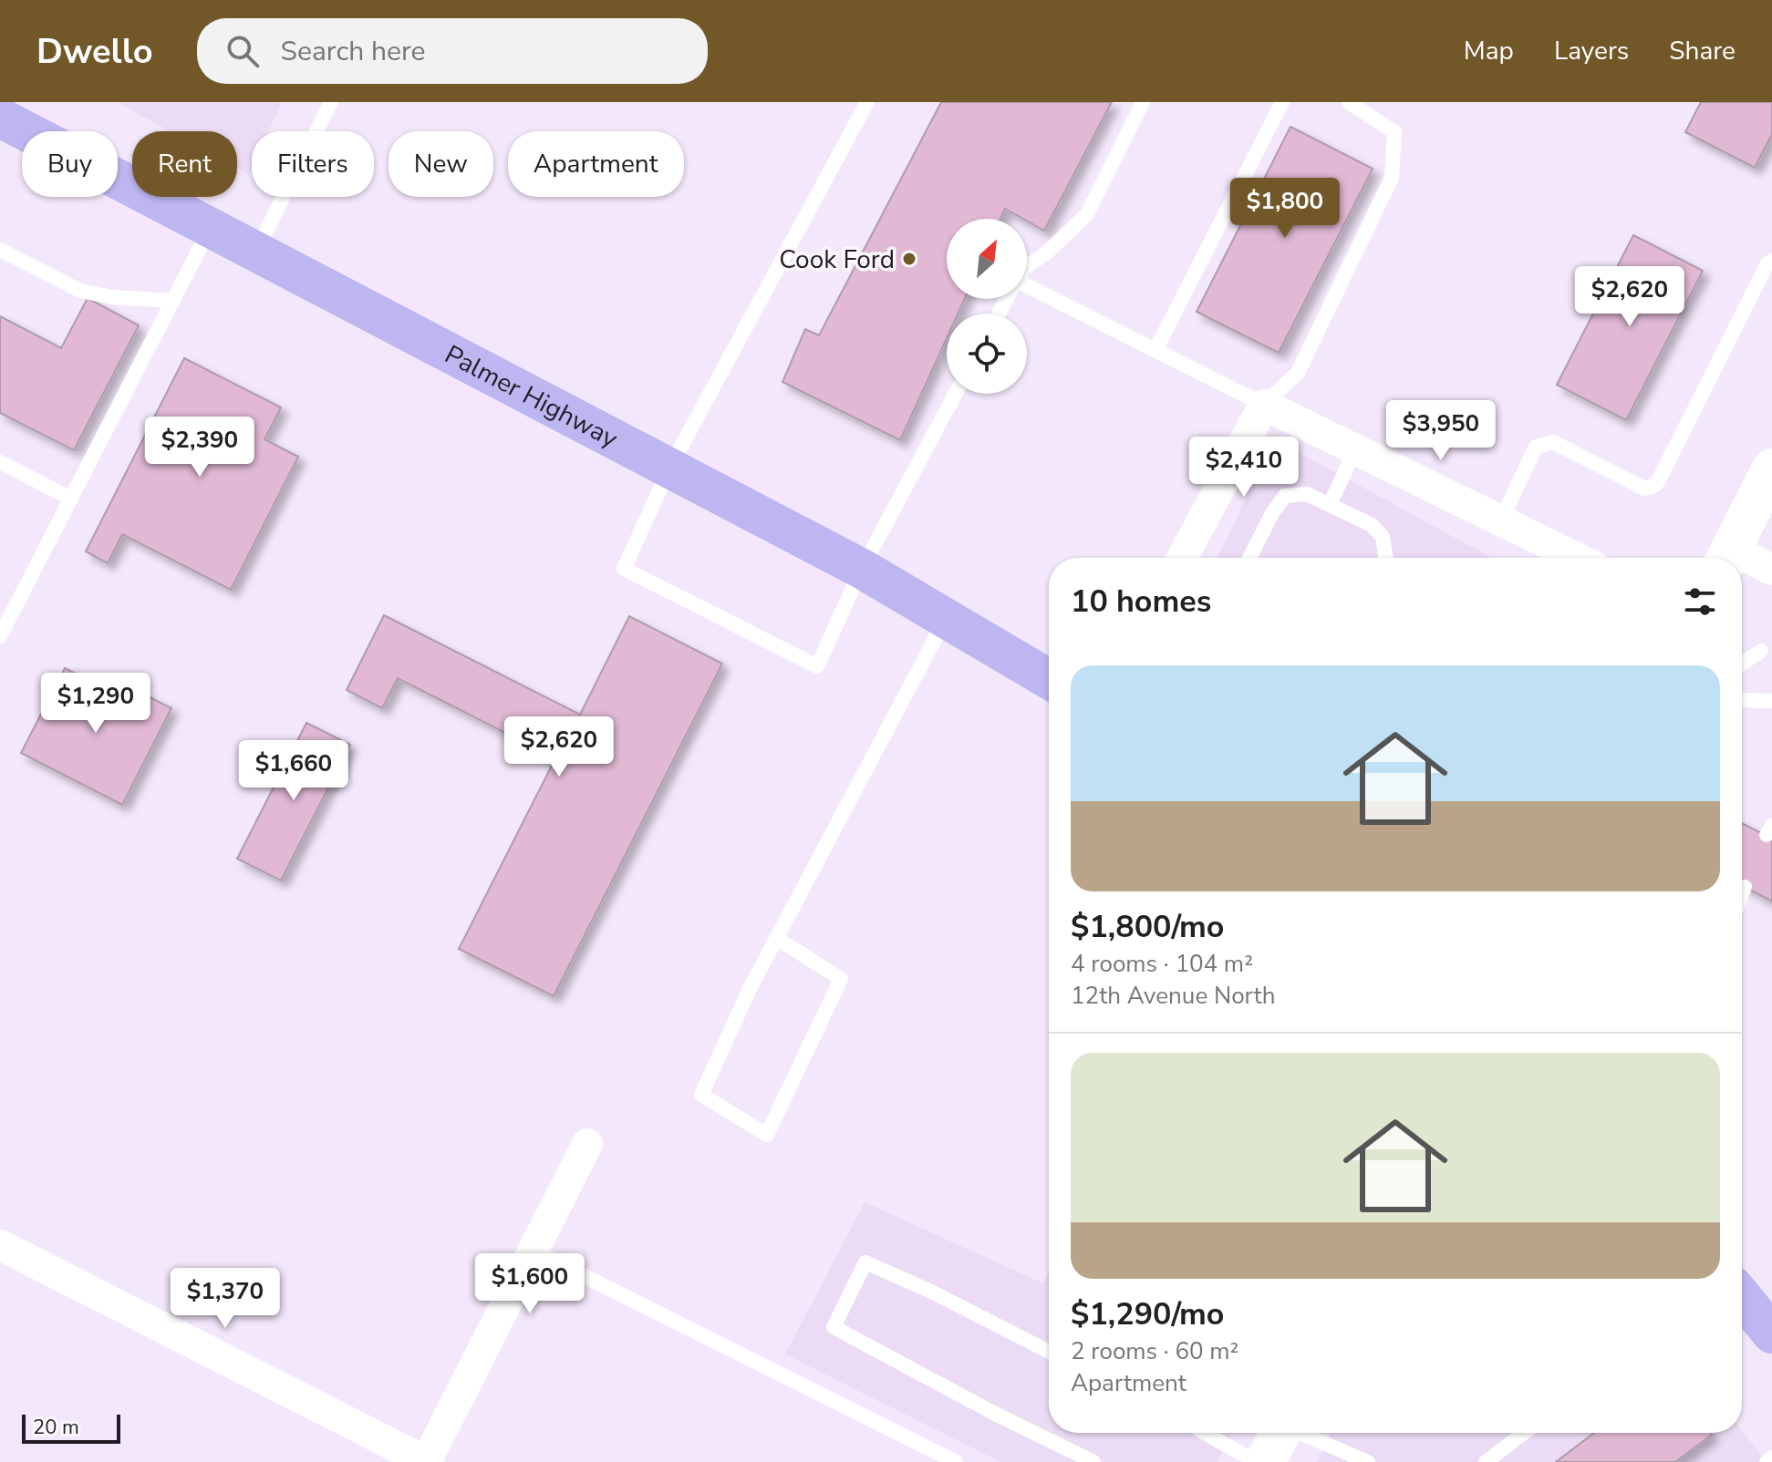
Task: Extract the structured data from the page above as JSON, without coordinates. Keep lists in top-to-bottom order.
{
  "streets": {
    "main road": ["Palmer Highway"]
  },
  "places": ["Cook Ford"],
  "scale_bar": "20 m",
  "north": "top right",
  "page": {
    "header": "Dwello",
    "search": "Search here",
    "nav": ["Map", "Layers", "Share"],
    "chip": [
      "Buy",
      "Rent",
      "Filters",
      "New",
      "Apartment"
    ],
    "price": [
      "$1,800",
      "$2,620",
      "$3,950",
      "$2,390",
      "$2,410",
      "$1,290",
      "$2,620",
      "$1,660",
      "$1,600",
      "$1,370"
    ],
    "heading": "10 homes",
    "list": [
      {
        "name": "$1,800/mo",
        "note": "4 rooms · 104 m² · 12th Avenue North"
      },
      {
        "name": "$1,290/mo",
        "note": "2 rooms · 60 m² · Apartment"
      }
    ],
    "scale": "20 m"
  }
}
